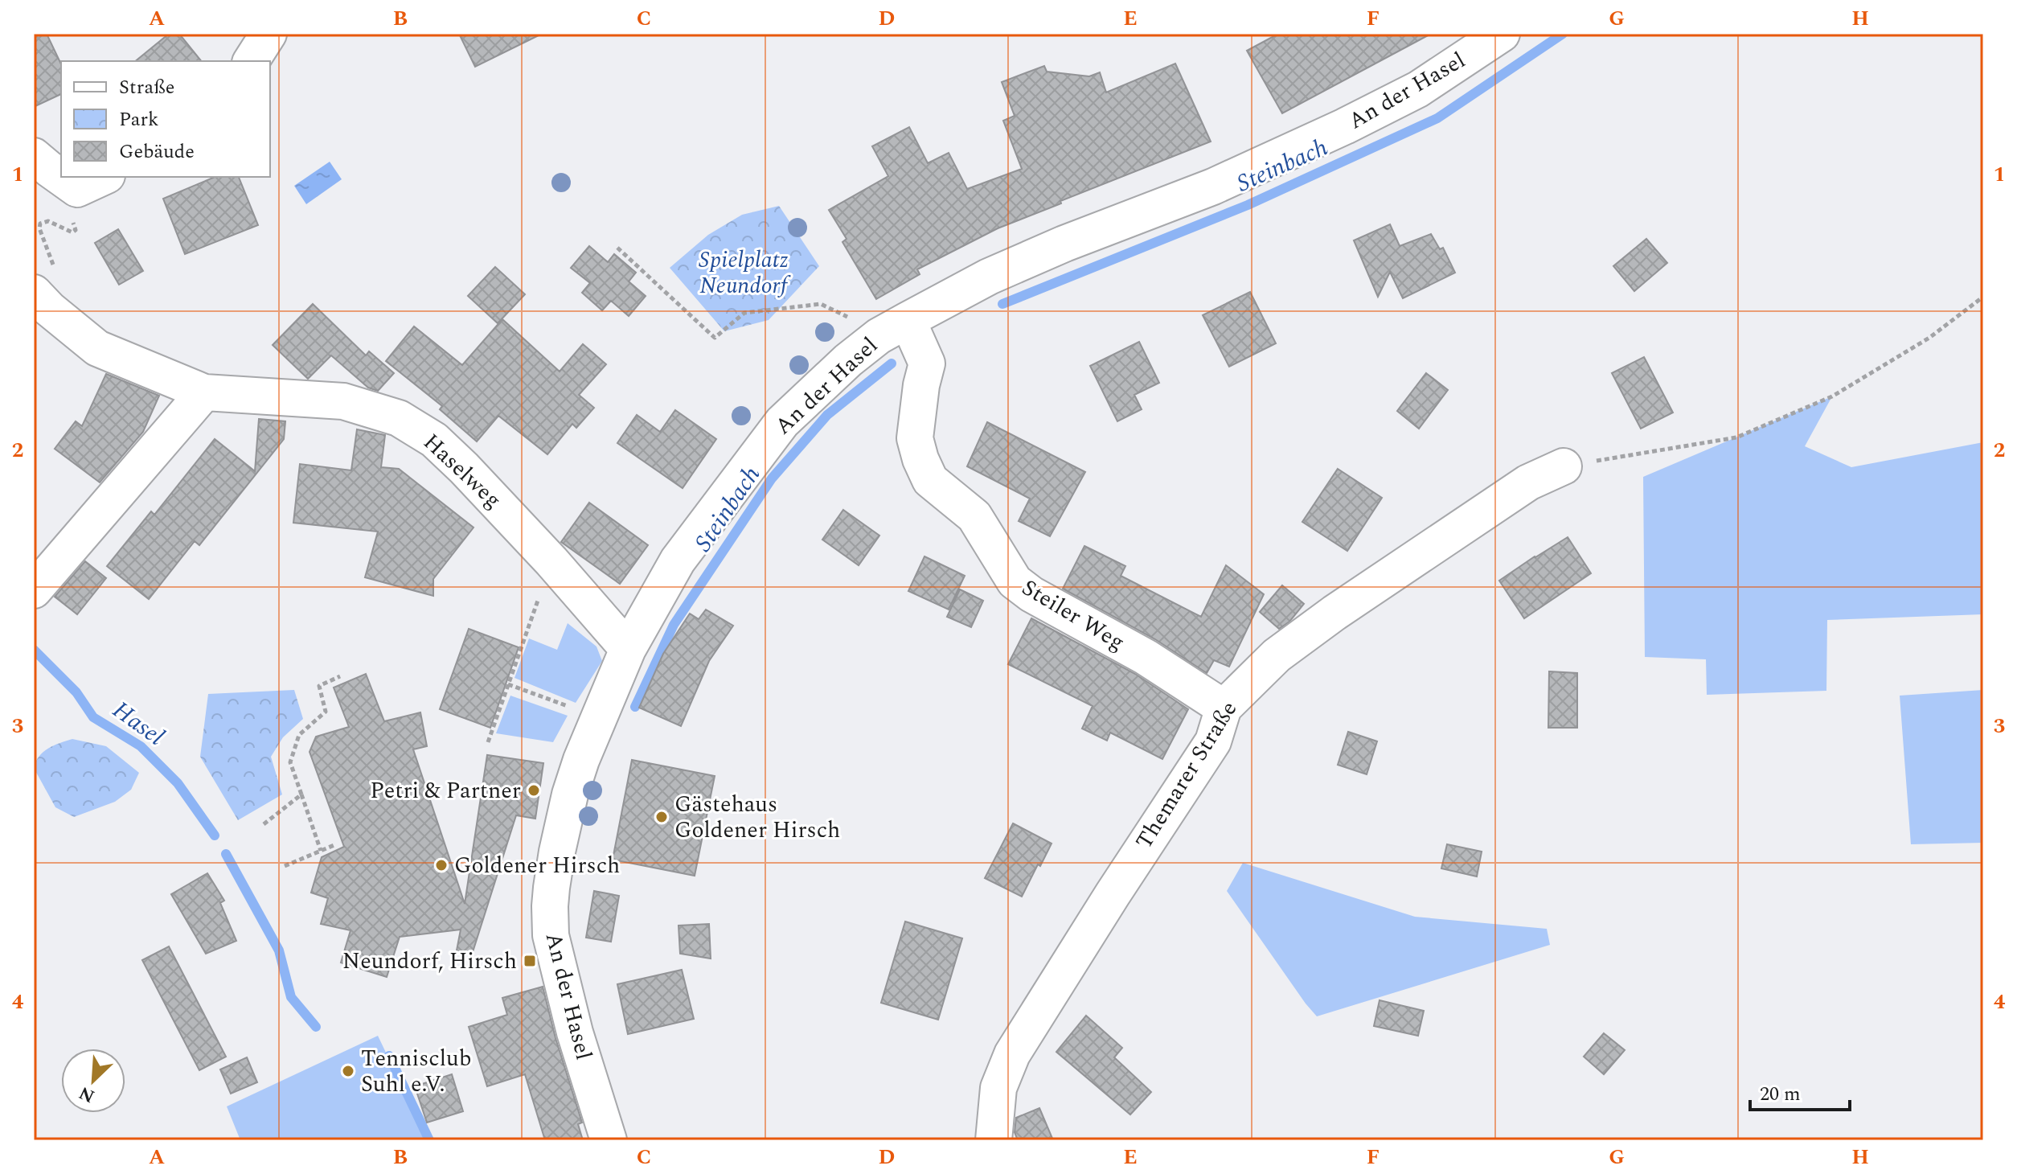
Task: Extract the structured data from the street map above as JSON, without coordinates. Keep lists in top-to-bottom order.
{
  "streets": {
    "street": [
      "An der Hasel",
      "Haselweg",
      "Steiler Weg",
      "Themarer Straße"
    ]
  },
  "crossings": [
    ["An der Hasel", "Haselweg"],
    ["An der Hasel", "Steiler Weg"],
    ["Steiler Weg", "Themarer Straße"]
  ],
  "water": ["Steinbach", "Hasel"],
  "parks": ["Spielplatz Neundorf"],
  "places": {
    "other": [
      "Petri & Partner",
      "Gästehaus Goldener Hirsch",
      "Goldener Hirsch",
      "Tennisclub Suhl e.V."
    ],
    "transit": ["Neundorf, Hirsch"]
  },
  "legend": ["Straße", "Park", "Gebäude"],
  "scale_bar": "20 m",
  "north": "bottom left",
  "grid": {
    "columns": [
      "A",
      "B",
      "C",
      "D",
      "E",
      "F",
      "G",
      "H"
    ],
    "rows": [
      "1",
      "2",
      "3",
      "4"
    ]
  }
}
